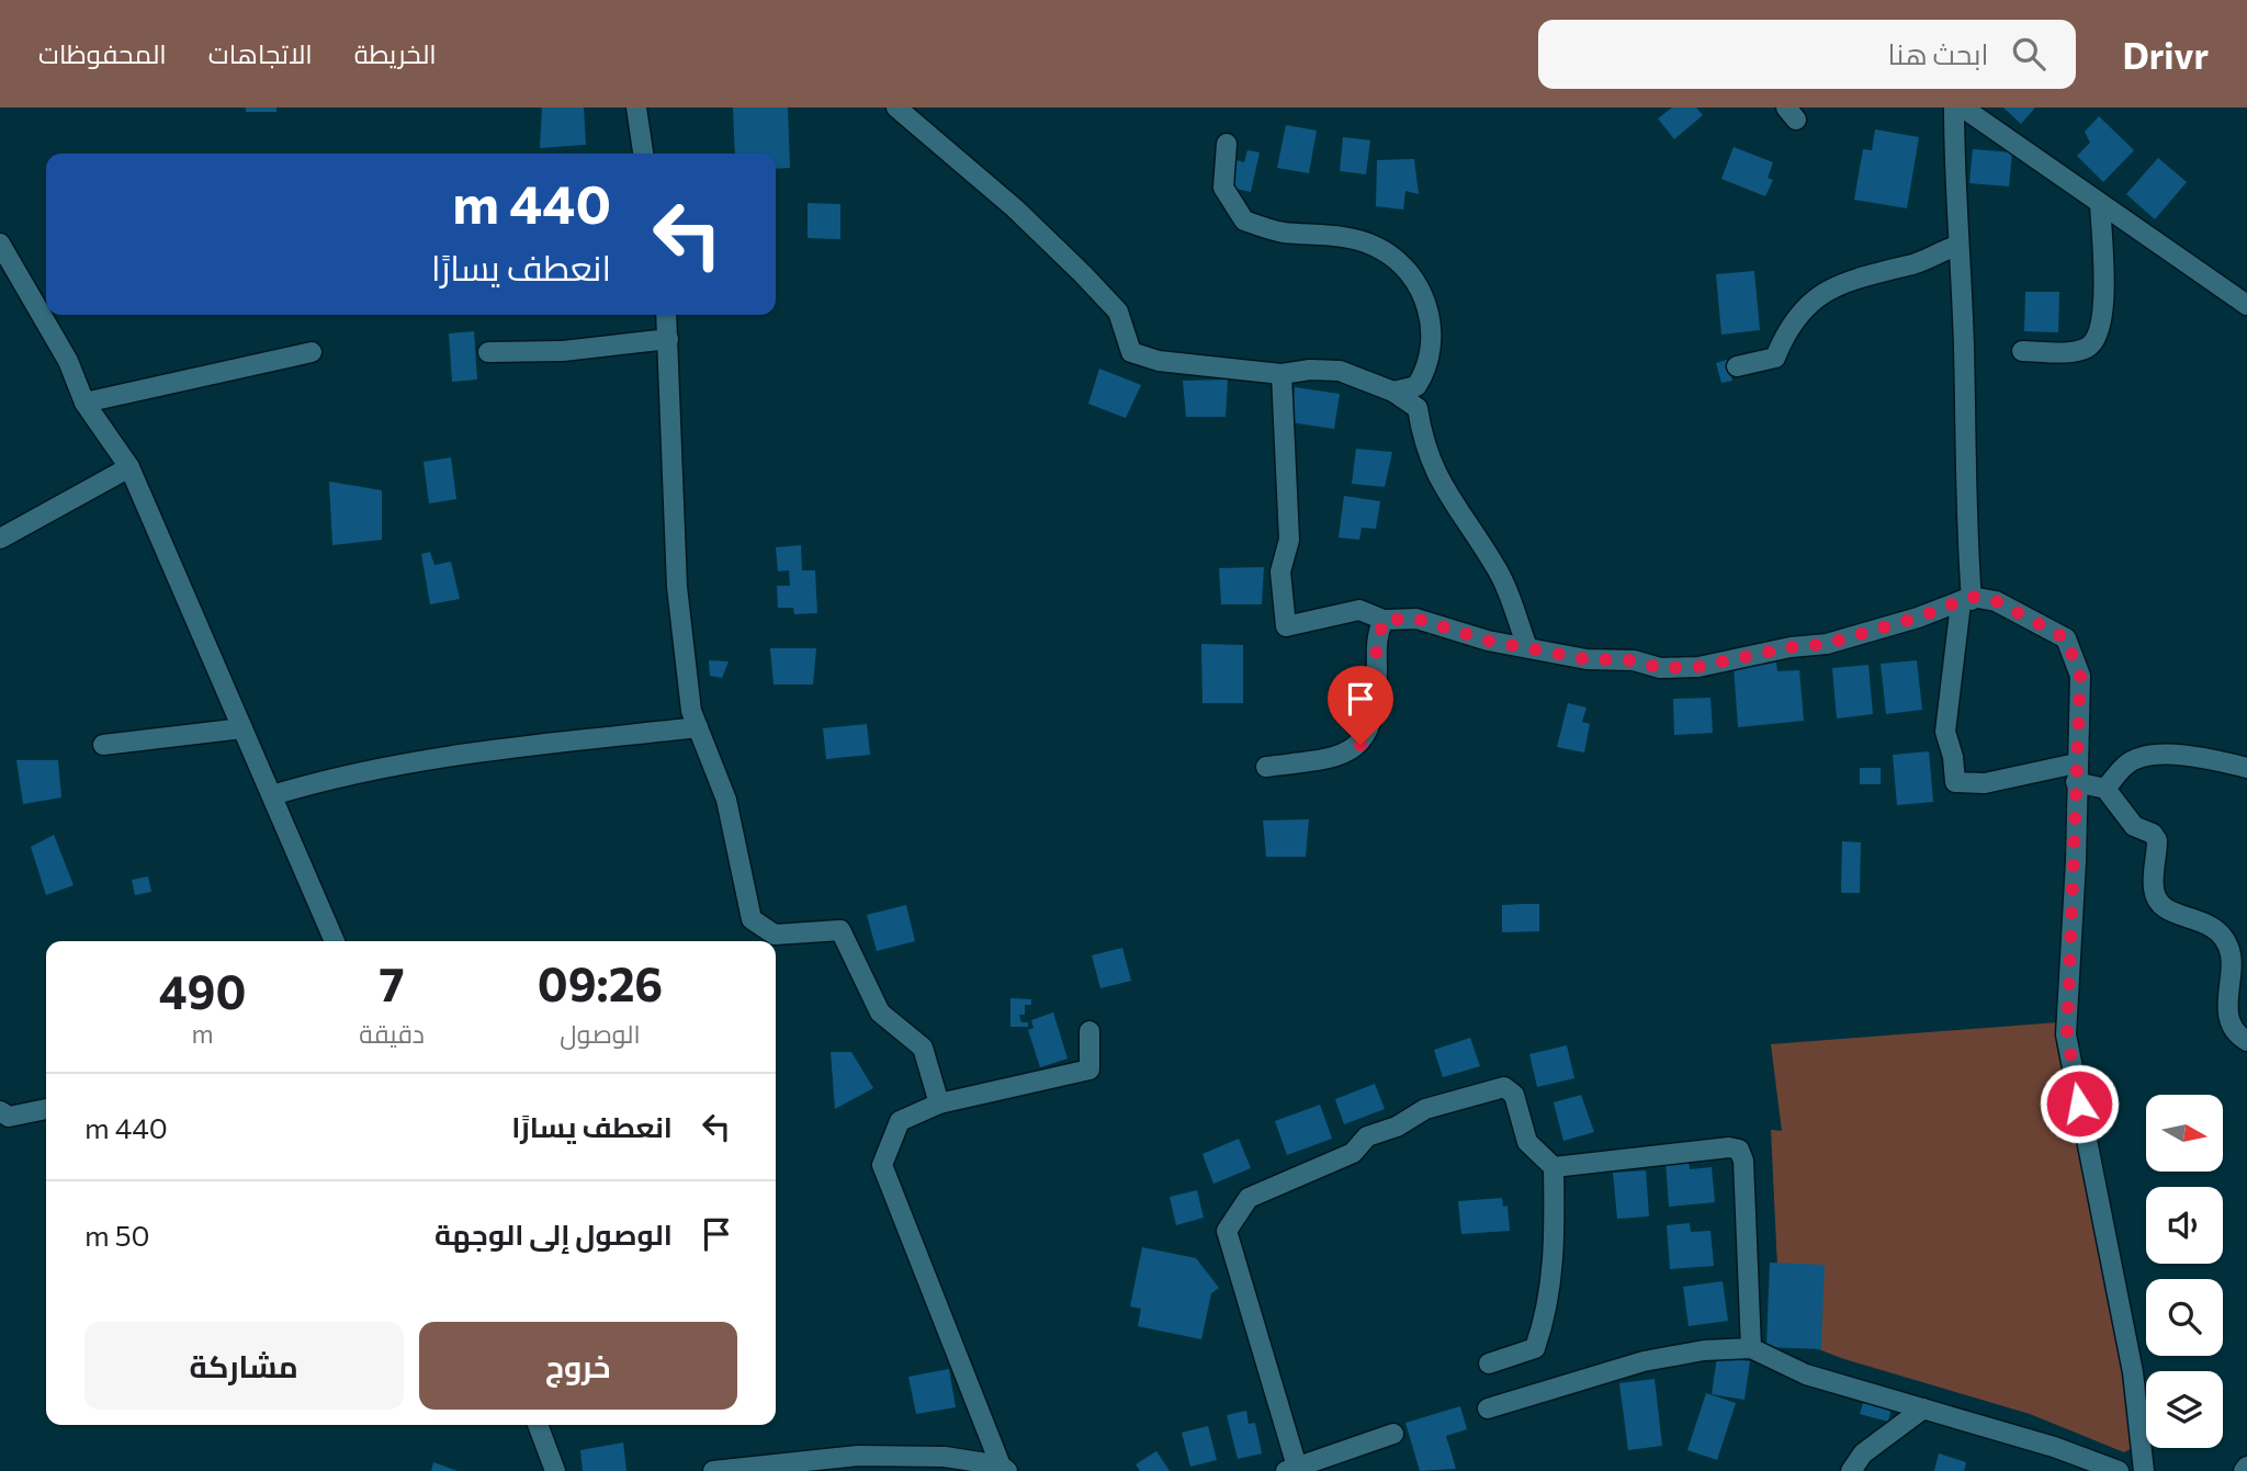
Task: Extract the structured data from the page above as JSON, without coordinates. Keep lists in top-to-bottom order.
{
  "north": "right",
  "page": {
    "header": "Drivr",
    "search": "ابحث هنا",
    "nav": ["الخريطة", "الاتجاهات", "المحفوظات"],
    "turn": ["440 m", "انعطف يسارًا"],
    "eta": [
      "09:26",
      "الوصول",
      "7",
      "دقيقة",
      "490",
      "m"
    ],
    "list": [
      {
        "name": "انعطف يسارًا",
        "value": "440 m"
      },
      {
        "name": "الوصول إلى الوجهة",
        "value": "50 m"
      }
    ],
    "buttons": ["خروج", "مشاركة"]
  }
}
